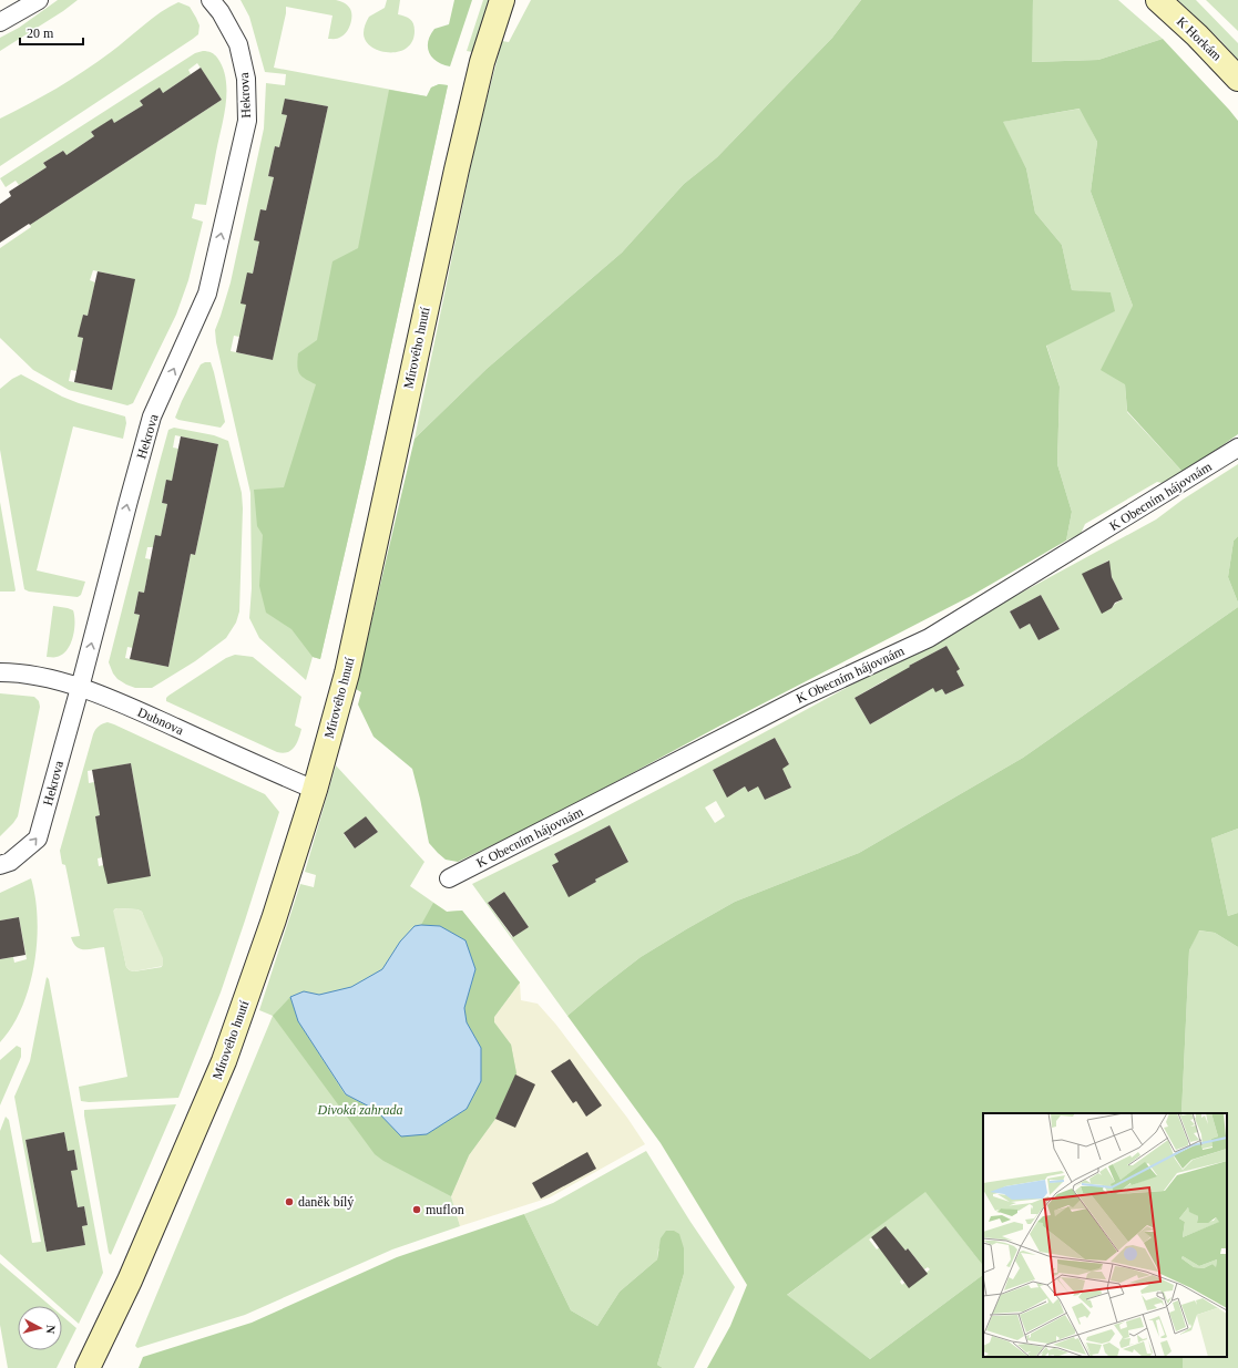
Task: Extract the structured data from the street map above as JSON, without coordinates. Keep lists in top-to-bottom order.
{
  "streets": {
    "main road": ["K Horkám", "Mírového hnutí"],
    "street": ["Hekrova", "K Obecním hájovnám", "Dubnova"]
  },
  "crossings": [
    ["Hekrova", "Dubnova"],
    ["Mírového hnutí", "Dubnova"]
  ],
  "one_way": ["Hekrova"],
  "parks": ["Divoká zahrada"],
  "places": ["daněk bílý", "muflon"],
  "scale_bar": "20 m",
  "north": "right"
}
